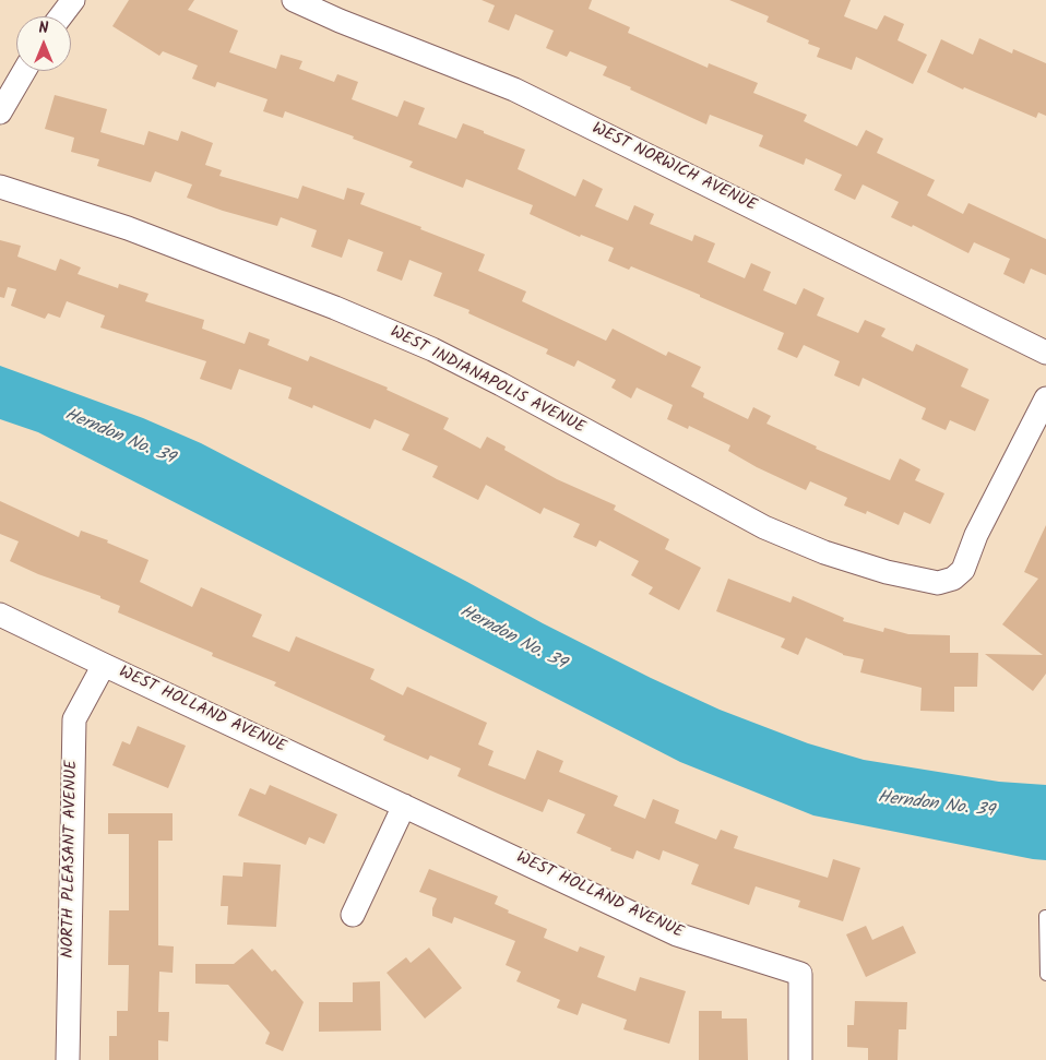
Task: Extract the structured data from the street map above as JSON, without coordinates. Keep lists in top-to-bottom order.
{
  "streets": {
    "street": [
      "WEST NORWICH AVENUE",
      "WEST INDIANAPOLIS AVENUE",
      "WEST HOLLAND AVENUE",
      "NORTH PLEASANT AVENUE"
    ]
  },
  "crossings": [
    ["WEST HOLLAND AVENUE", "NORTH PLEASANT AVENUE"]
  ],
  "water": ["Herndon No. 39"],
  "north": "top"
}
